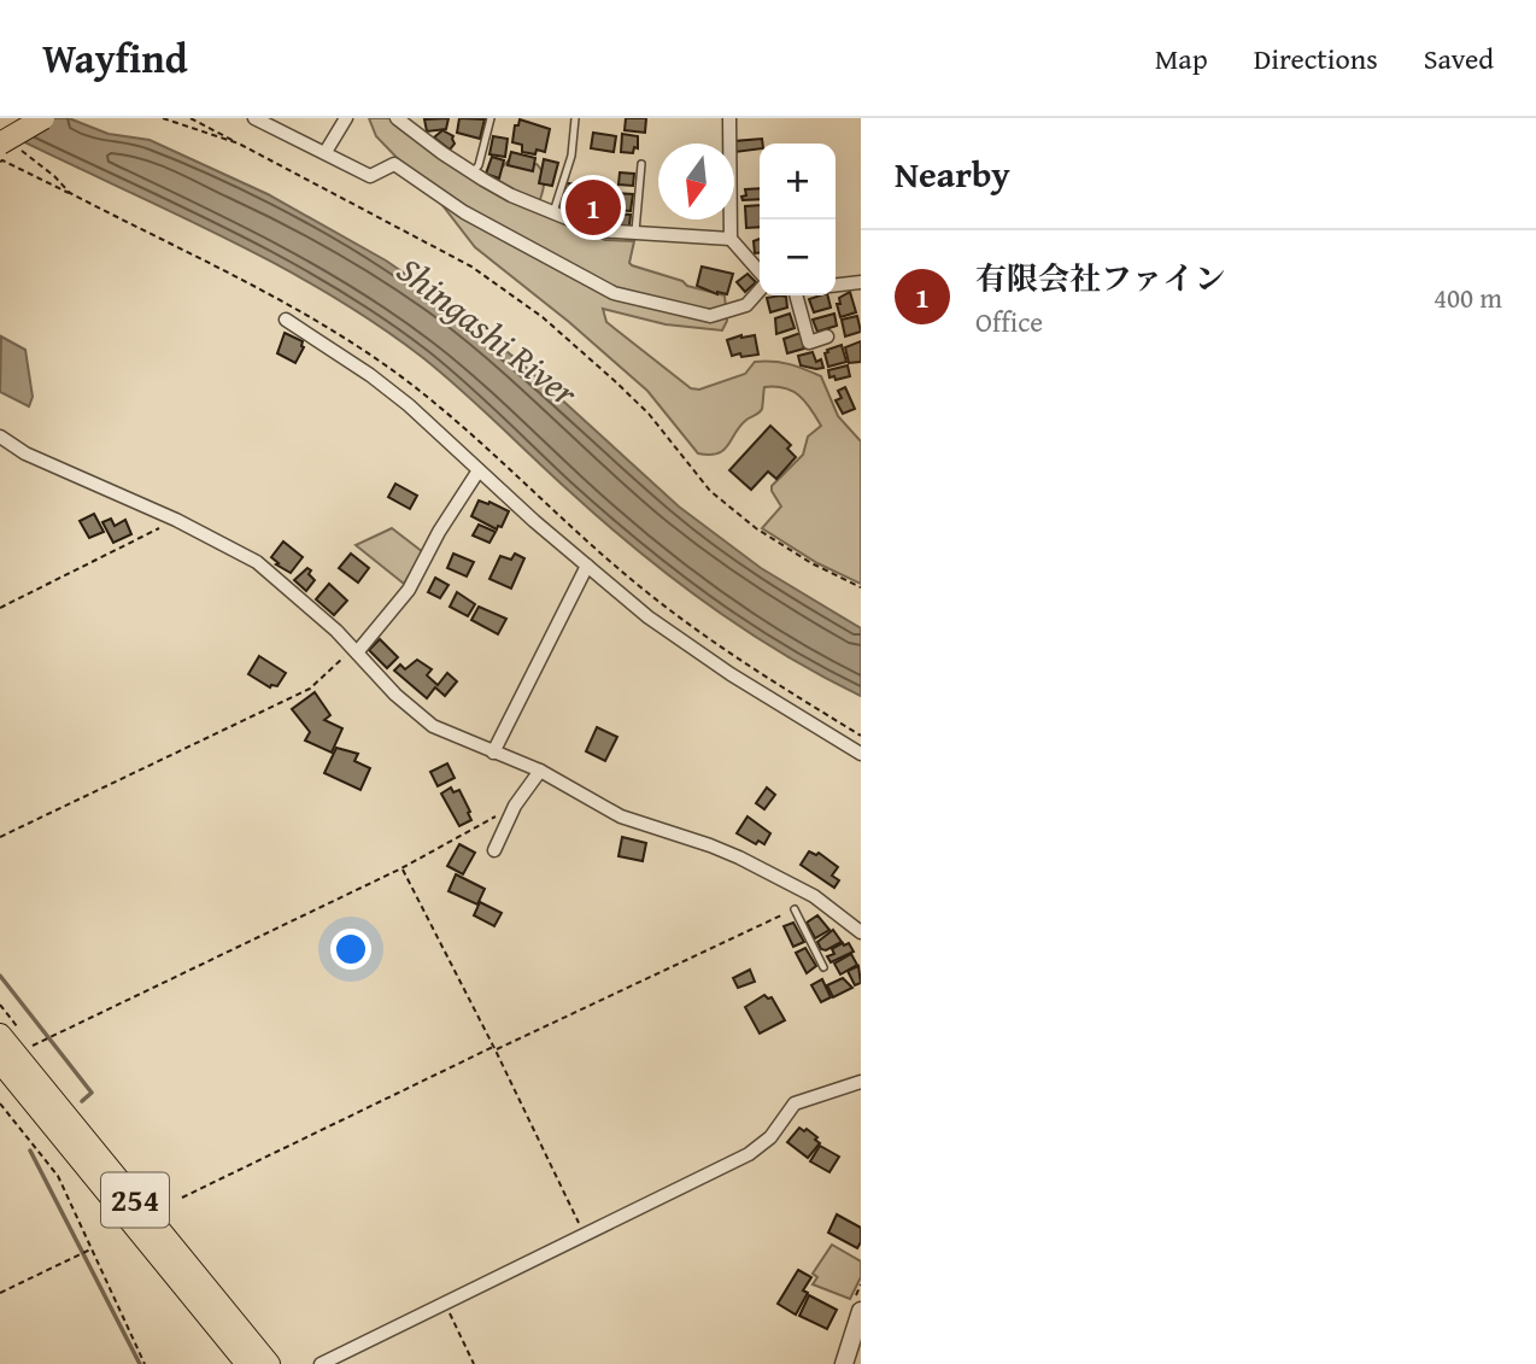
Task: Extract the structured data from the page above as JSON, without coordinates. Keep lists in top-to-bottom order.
{
  "streets": {
    "highway": ["254"]
  },
  "water": ["Shingashi River"],
  "north": "bottom",
  "page": {
    "header": "Wayfind",
    "nav": ["Map", "Directions", "Saved"],
    "heading": "Nearby",
    "map_buttons": ["+", "−"],
    "pins": "1",
    "list": [
      {
        "mark": "1",
        "name": "有限会社ファイン",
        "note": "Office",
        "value": "400 m"
      }
    ]
  }
}
